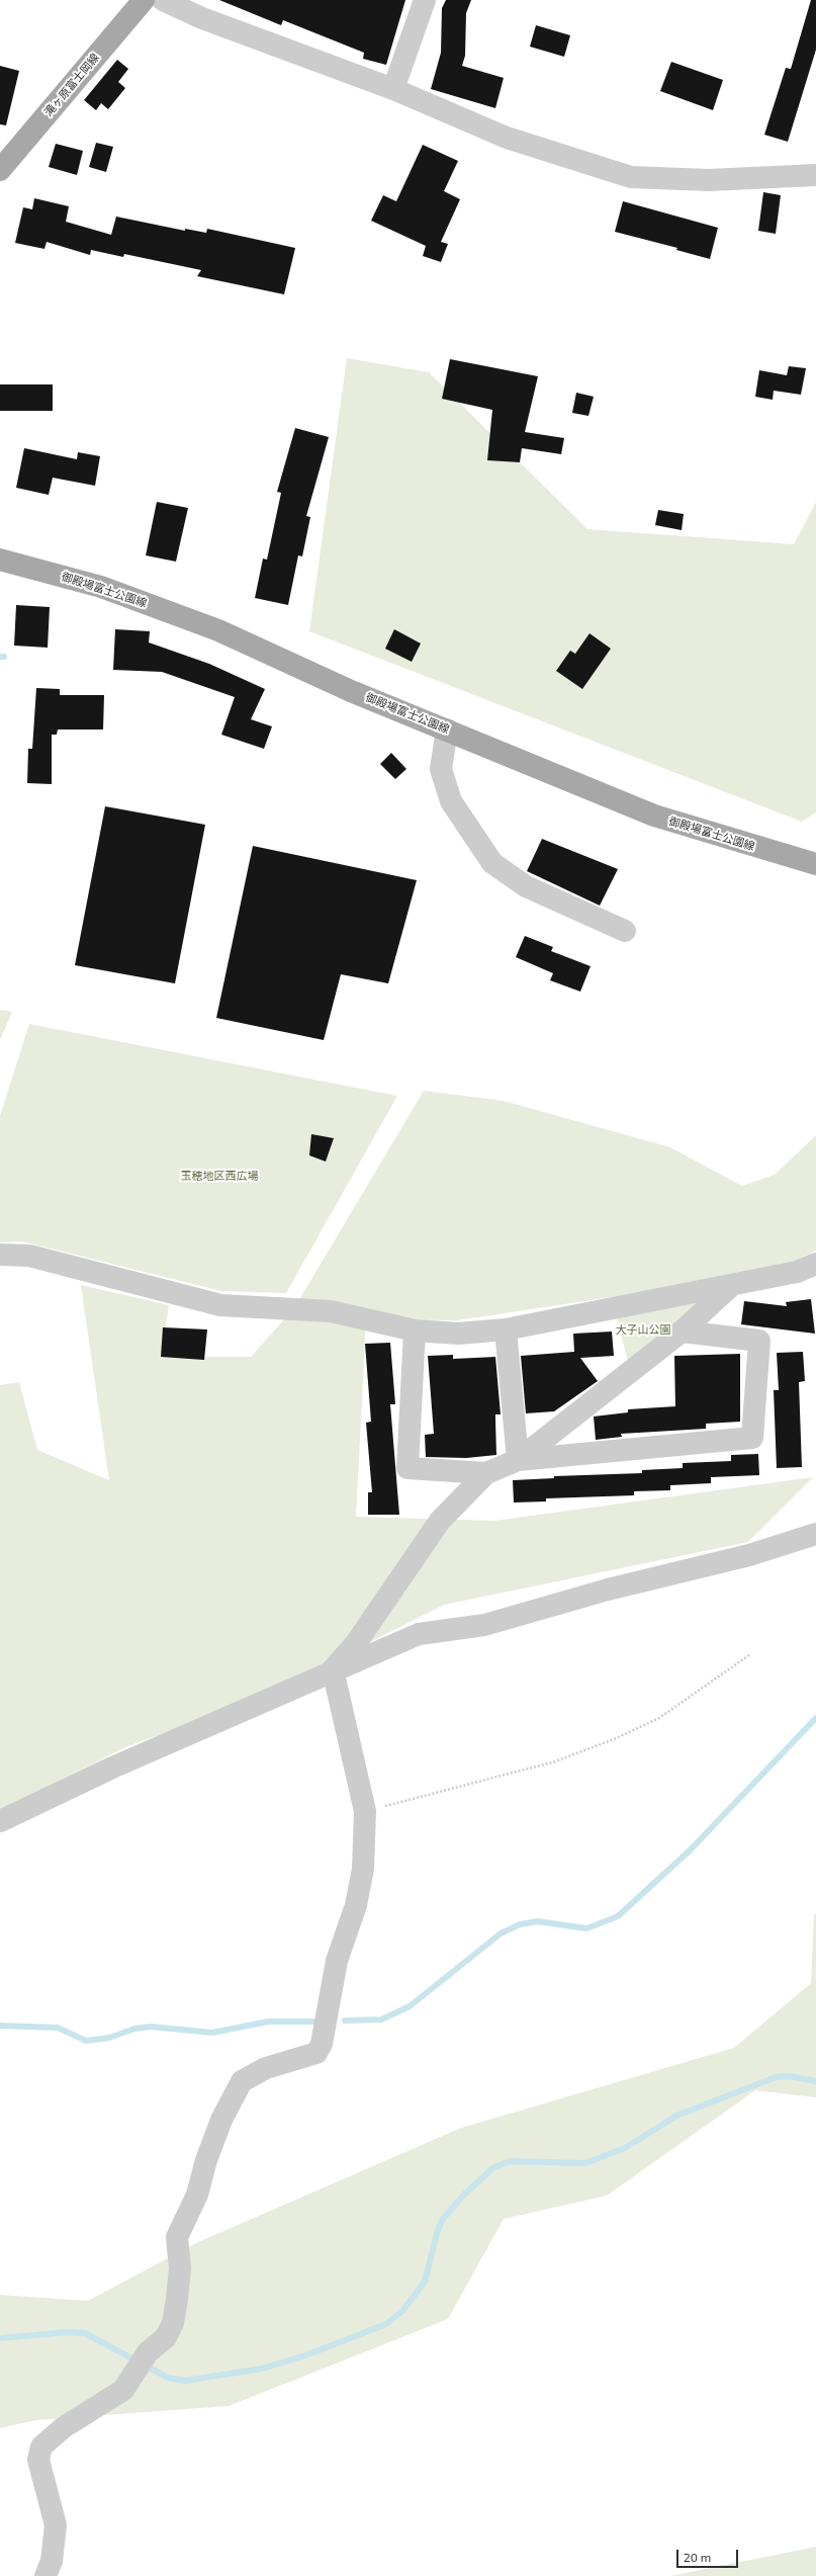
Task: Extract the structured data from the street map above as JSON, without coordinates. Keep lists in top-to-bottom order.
{
  "streets": {
    "main road": ["滝ヶ原富士岡線", "御殿場富士公園線"]
  },
  "parks": ["玉穂地区西広場", "大子山公園"],
  "scale_bar": "20 m"
}
